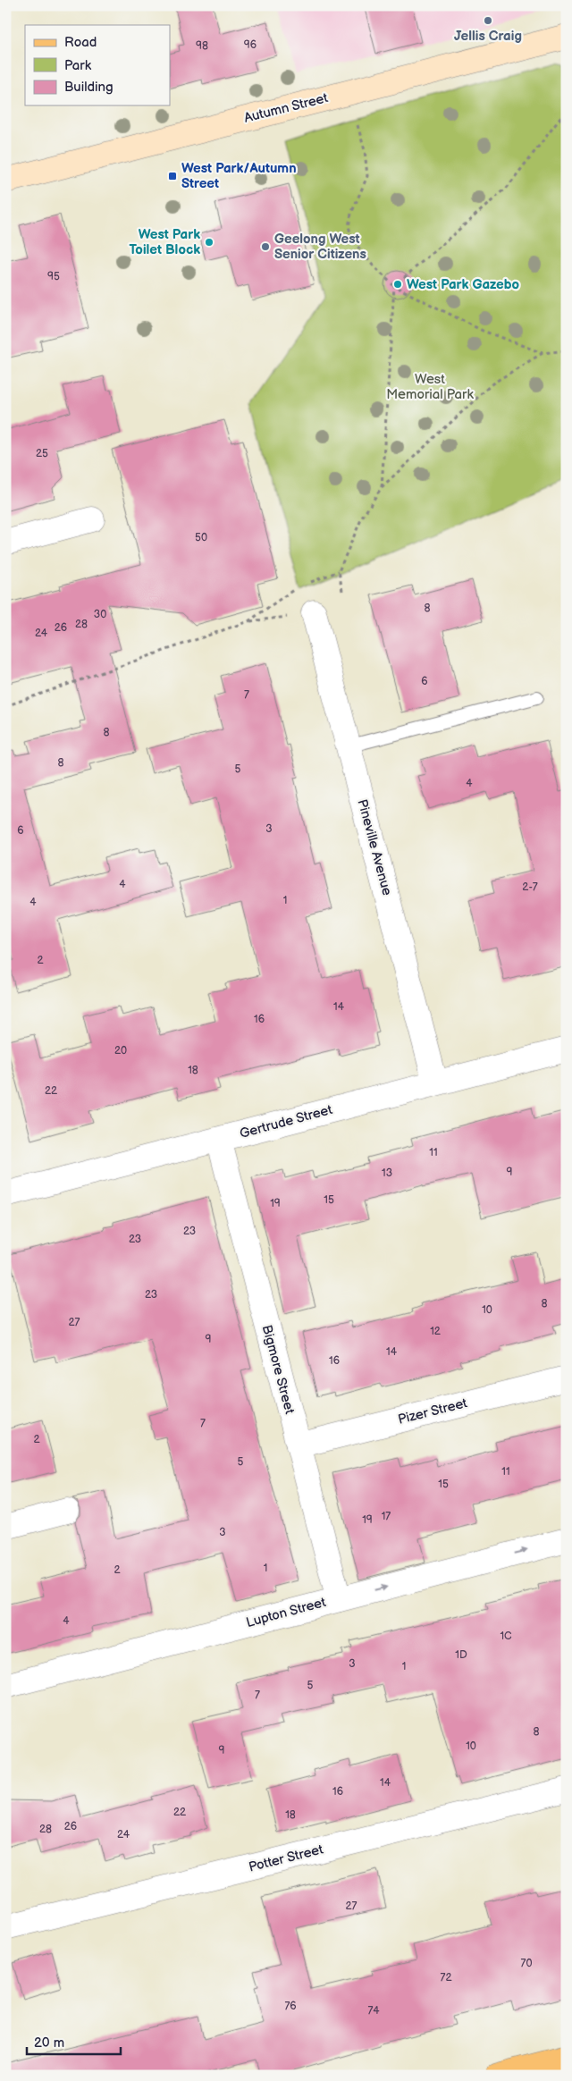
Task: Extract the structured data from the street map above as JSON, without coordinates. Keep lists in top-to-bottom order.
{
  "streets": {
    "street": [
      "Autumn Street",
      "Pineville Avenue",
      "Gertrude Street",
      "Bigmore Street",
      "Pizer Street",
      "Lupton Street",
      "Potter Street"
    ]
  },
  "crossings": [
    ["Pineville Avenue", "Gertrude Street"],
    ["Gertrude Street", "Bigmore Street"],
    ["Bigmore Street", "Pizer Street"],
    ["Bigmore Street", "Lupton Street"]
  ],
  "one_way": ["Lupton Street"],
  "parks": ["West Memorial Park"],
  "places": {
    "other": [
      "Jellis Craig",
      "West Park Toilet Block",
      "Geelong West Senior Citizens",
      "West Park Gazebo"
    ],
    "transit": ["West Park/Autumn Street"]
  },
  "house_numbers": [
    "96",
    "98",
    "95",
    "25",
    "50",
    "8",
    "30",
    "28",
    "26",
    "24",
    "6",
    "7",
    "8",
    "8",
    "5",
    "4",
    "3",
    "6",
    "4",
    "2-7",
    "1",
    "4",
    "2",
    "14",
    "16",
    "20",
    "18",
    "22",
    "11",
    "9",
    "13",
    "15",
    "19",
    "23",
    "23",
    "23",
    "8",
    "10",
    "27",
    "12",
    "9",
    "14",
    "16",
    "7",
    "2",
    "5",
    "11",
    "15",
    "17",
    "19",
    "3",
    "1",
    "2",
    "4",
    "1C",
    "1D",
    "3",
    "1",
    "5",
    "7",
    "8",
    "10",
    "9",
    "14",
    "16",
    "22",
    "18",
    "26",
    "28",
    "24",
    "27",
    "70",
    "72",
    "76",
    "74"
  ],
  "legend": ["Road", "Park", "Building"],
  "scale_bar": "20 m"
}
